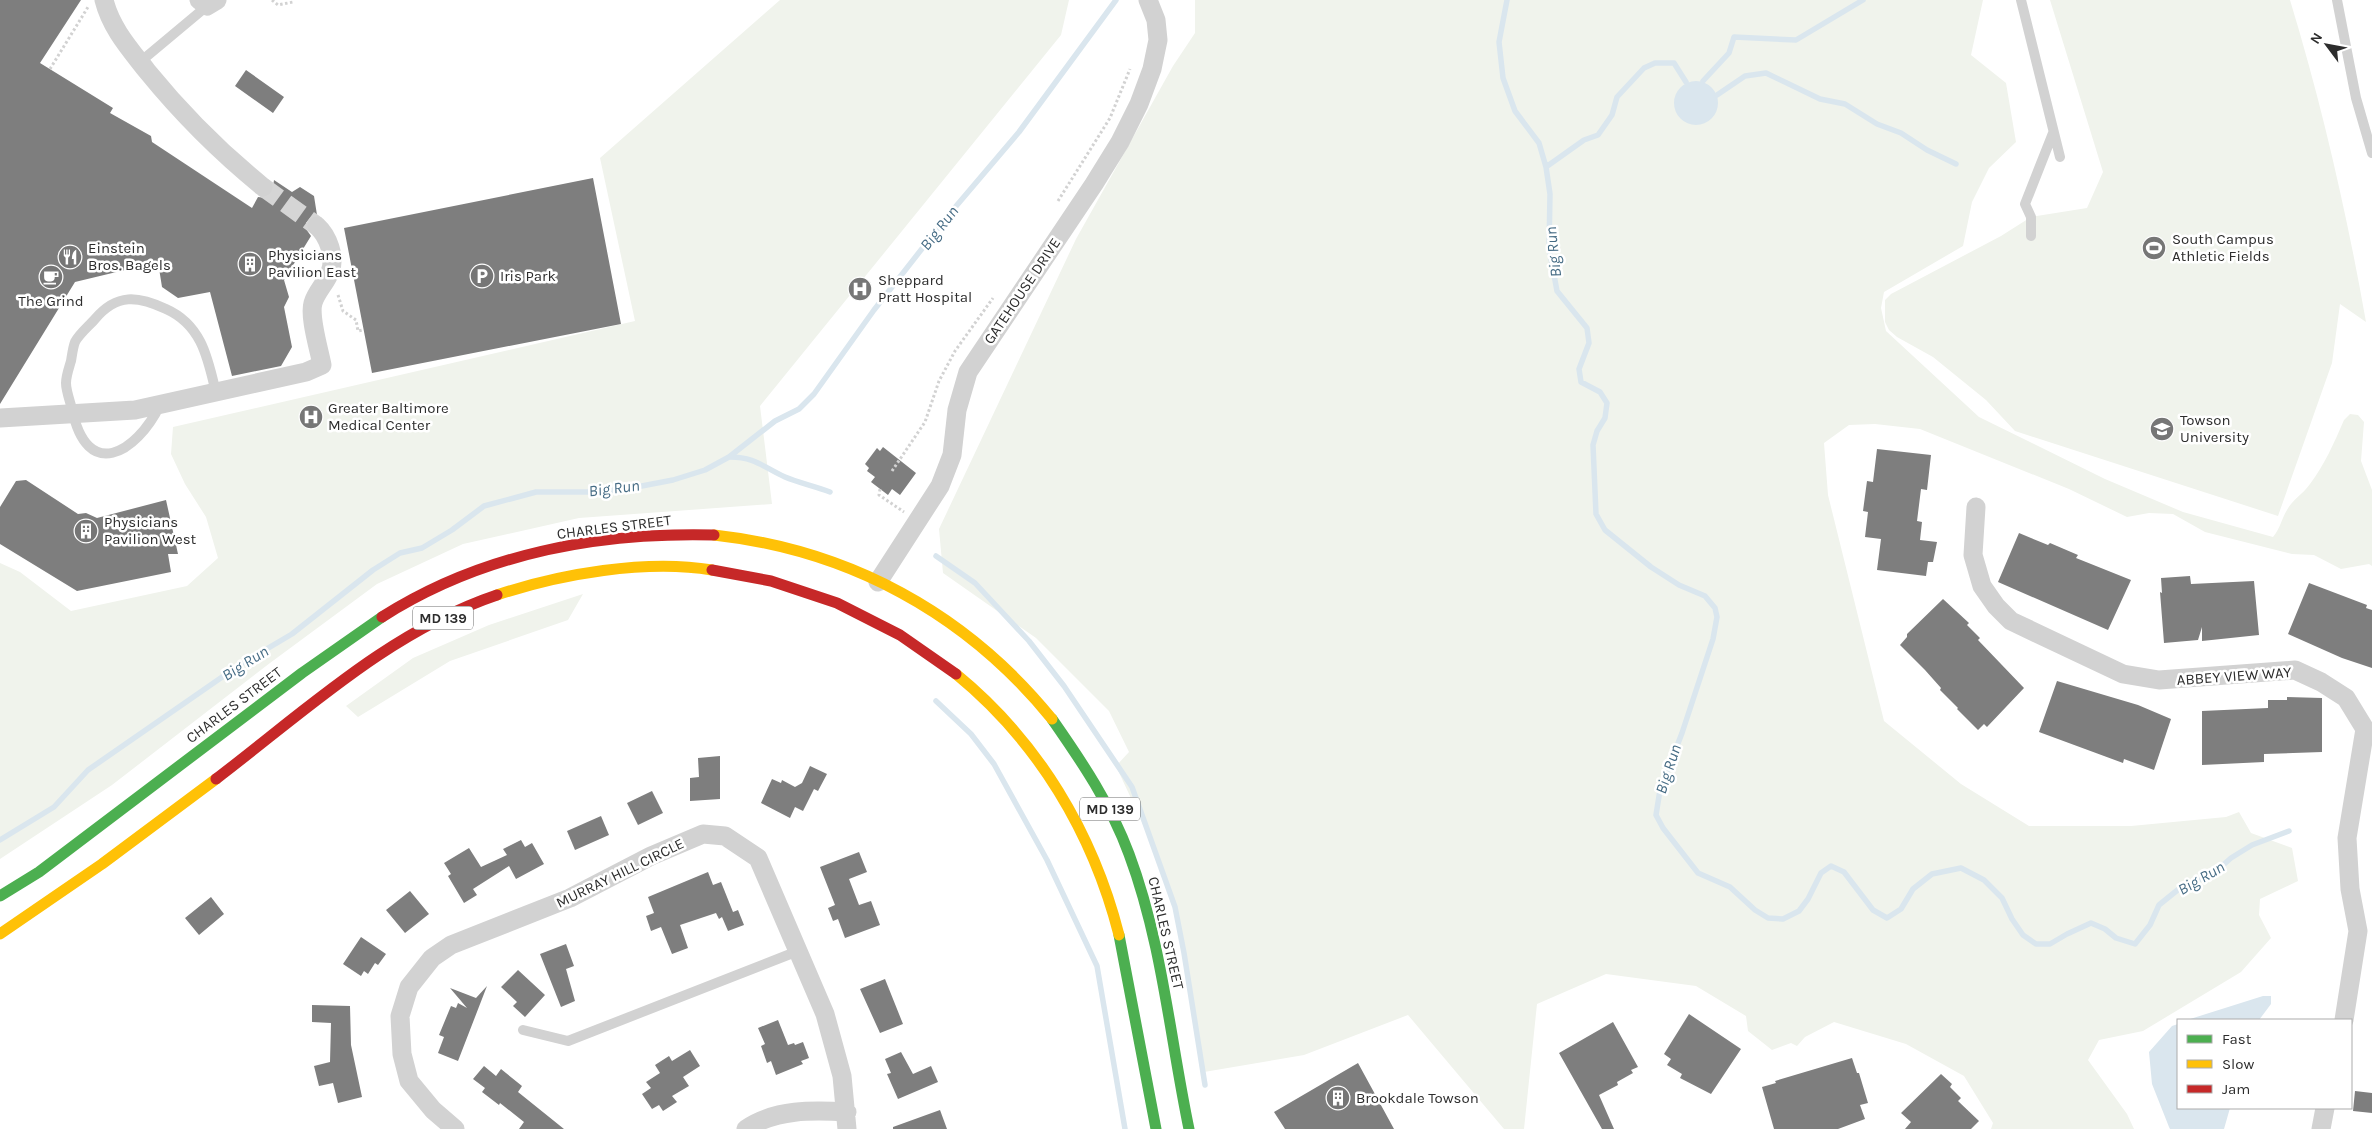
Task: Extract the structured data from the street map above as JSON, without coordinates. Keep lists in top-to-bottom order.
{
  "streets": {
    "main road": ["CHARLES STREET", "MD 139"],
    "street": ["GATEHOUSE DRIVE", "ABBEY VIEW WAY", "MURRAY HILL CIRCLE"]
  },
  "crossings": [
    ["GATEHOUSE DRIVE", "CHARLES STREET"]
  ],
  "water": ["Big Run"],
  "places": {
    "sports": ["South Campus Athletic Fields"],
    "restaurant": ["Einstein Bros. Bagels"],
    "building": ["Physicians Pavilion East", "Physicians Pavilion West", "Brookdale Towson"],
    "parking": ["Iris Park"],
    "cafe": ["The Grind"],
    "hospital": ["Sheppard Pratt Hospital", "Greater Baltimore Medical Center"],
    "school or university": ["Towson University"]
  },
  "legend": ["Fast", "Slow", "Jam"],
  "north": "top left"
}
